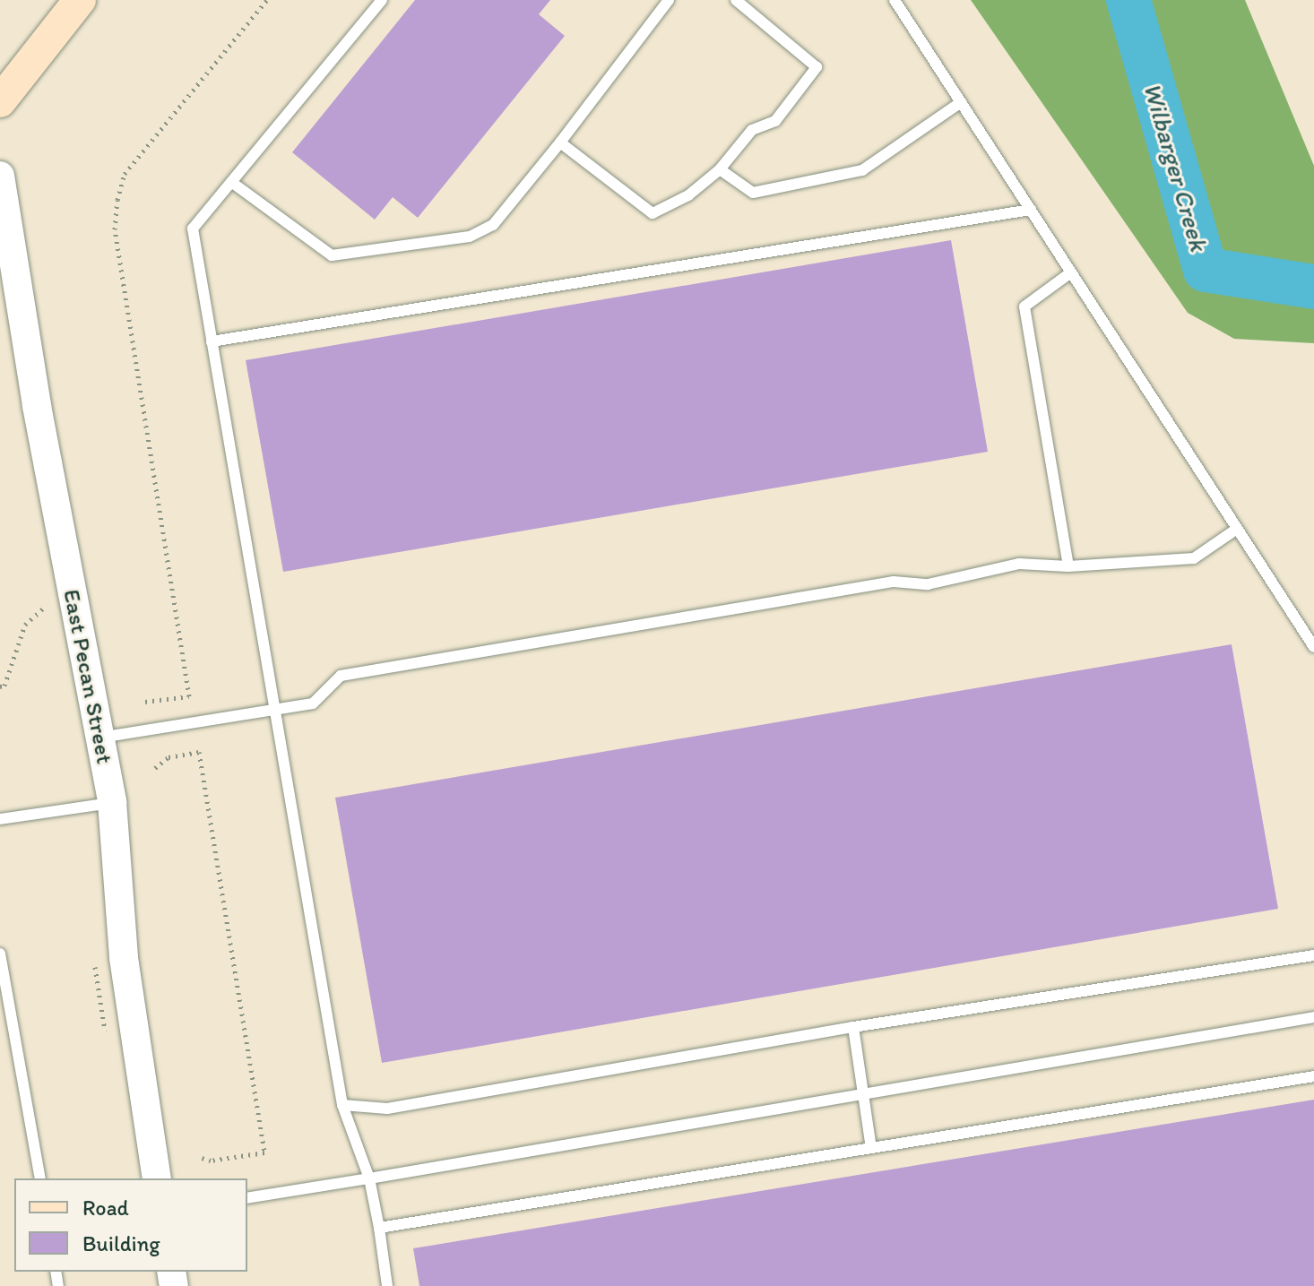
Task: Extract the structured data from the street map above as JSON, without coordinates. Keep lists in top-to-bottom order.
{
  "streets": {
    "street": ["East Pecan Street"]
  },
  "water": ["Wilbarger Creek"],
  "legend": ["Road", "Building"]
}
